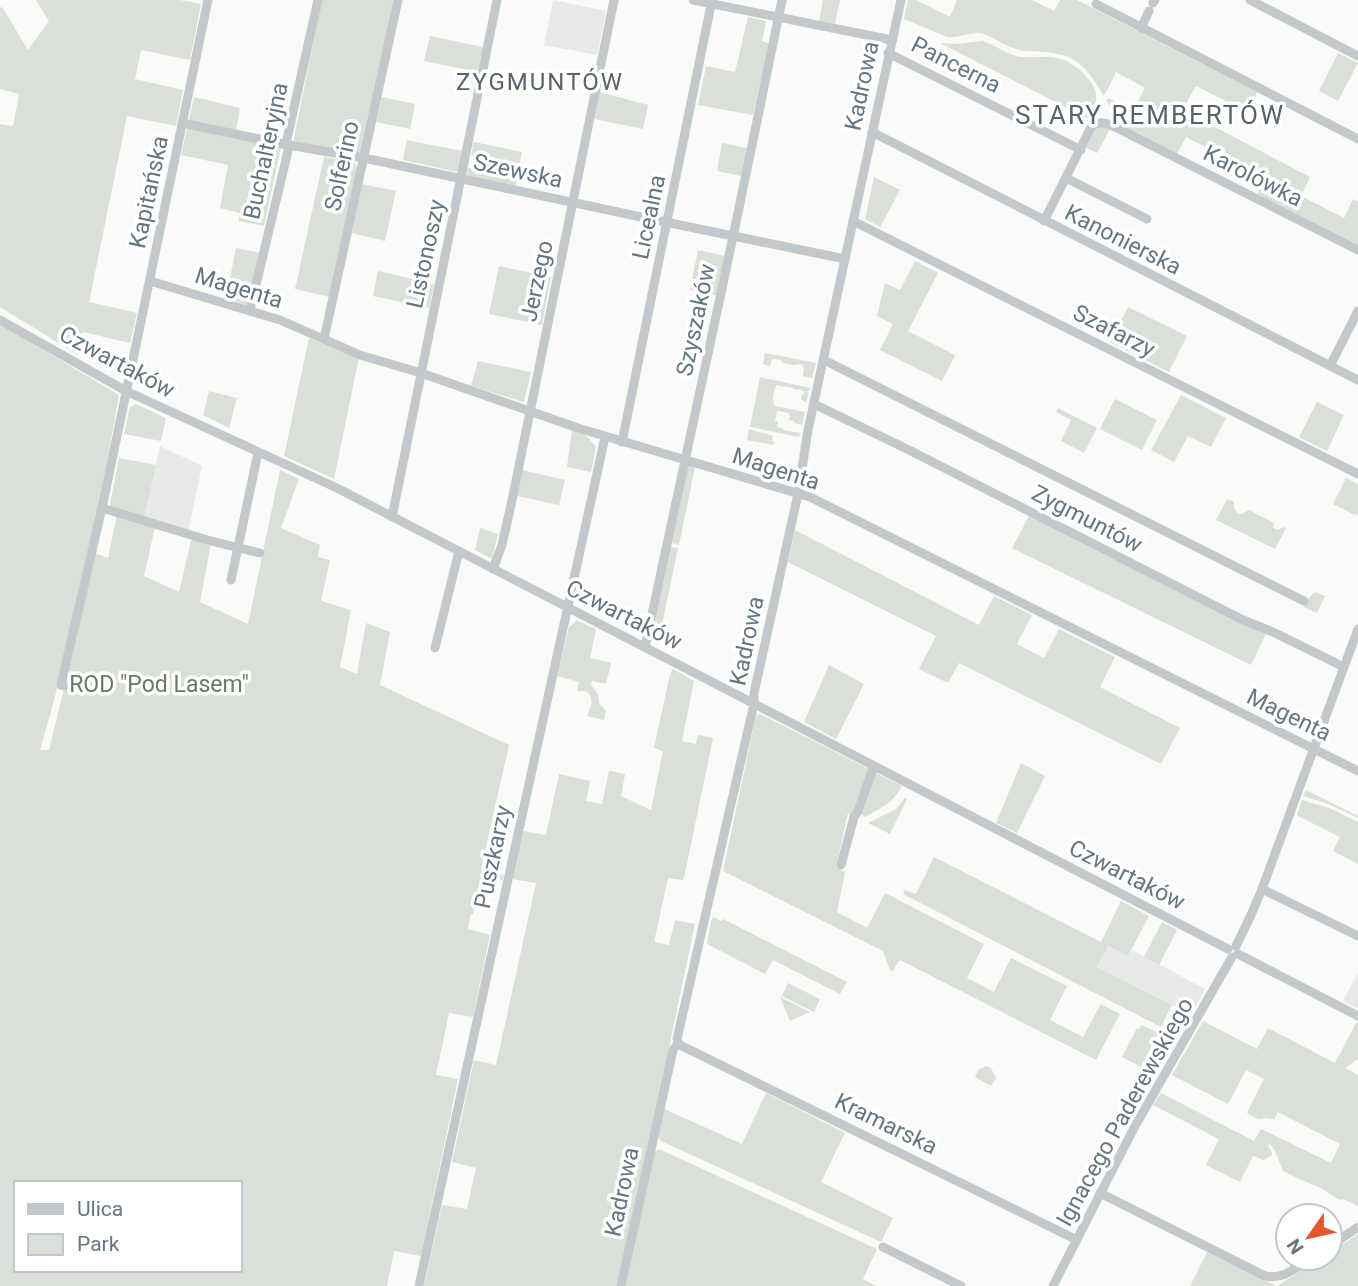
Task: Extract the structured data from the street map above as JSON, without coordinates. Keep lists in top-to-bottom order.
{
  "streets": {
    "street": [
      "Pancerna",
      "Kadrowa",
      "Buchalteryjna",
      "Solferino",
      "Szewska",
      "Karolówka",
      "Kapitańska",
      "Licealna",
      "Kanonierska",
      "Listonoszy",
      "Jerzego",
      "Magenta",
      "Szyszaków",
      "Szafarzy",
      "Czwartaków",
      "Zygmuntów",
      "Puszkarzy",
      "Ignacego Paderewskiego",
      "Kramarska"
    ]
  },
  "crossings": [
    ["Pancerna", "Kadrowa"],
    ["Pancerna", "Karolówka"],
    ["Kadrowa", "Szewska"],
    ["Kadrowa", "Kanonierska"],
    ["Kadrowa", "Magenta"],
    ["Kadrowa", "Szafarzy"],
    ["Kadrowa", "Czwartaków"],
    ["Kadrowa", "Zygmuntów"],
    ["Kadrowa", "Kramarska"],
    ["Buchalteryjna", "Szewska"],
    ["Buchalteryjna", "Magenta"],
    ["Solferino", "Szewska"],
    ["Solferino", "Magenta"],
    ["Szewska", "Kapitańska"],
    ["Szewska", "Licealna"],
    ["Szewska", "Listonoszy"],
    ["Szewska", "Jerzego"],
    ["Szewska", "Szyszaków"],
    ["Kapitańska", "Magenta"],
    ["Kapitańska", "Czwartaków"],
    ["Licealna", "Magenta"],
    ["Listonoszy", "Magenta"],
    ["Listonoszy", "Czwartaków"],
    ["Jerzego", "Magenta"],
    ["Jerzego", "Czwartaków"],
    ["Magenta", "Szyszaków"],
    ["Magenta", "Puszkarzy"],
    ["Magenta", "Ignacego Paderewskiego"],
    ["Szyszaków", "Czwartaków"],
    ["Czwartaków", "Puszkarzy"],
    ["Czwartaków", "Ignacego Paderewskiego"],
    ["Zygmuntów", "Ignacego Paderewskiego"],
    ["Ignacego Paderewskiego", "Kramarska"]
  ],
  "districts": ["ZYGMUNTÓW", "STARY REMBERTÓW"],
  "parks": ["ROD \"Pod Lasem\""],
  "legend": ["Ulica", "Park"],
  "north": "bottom left"
}
